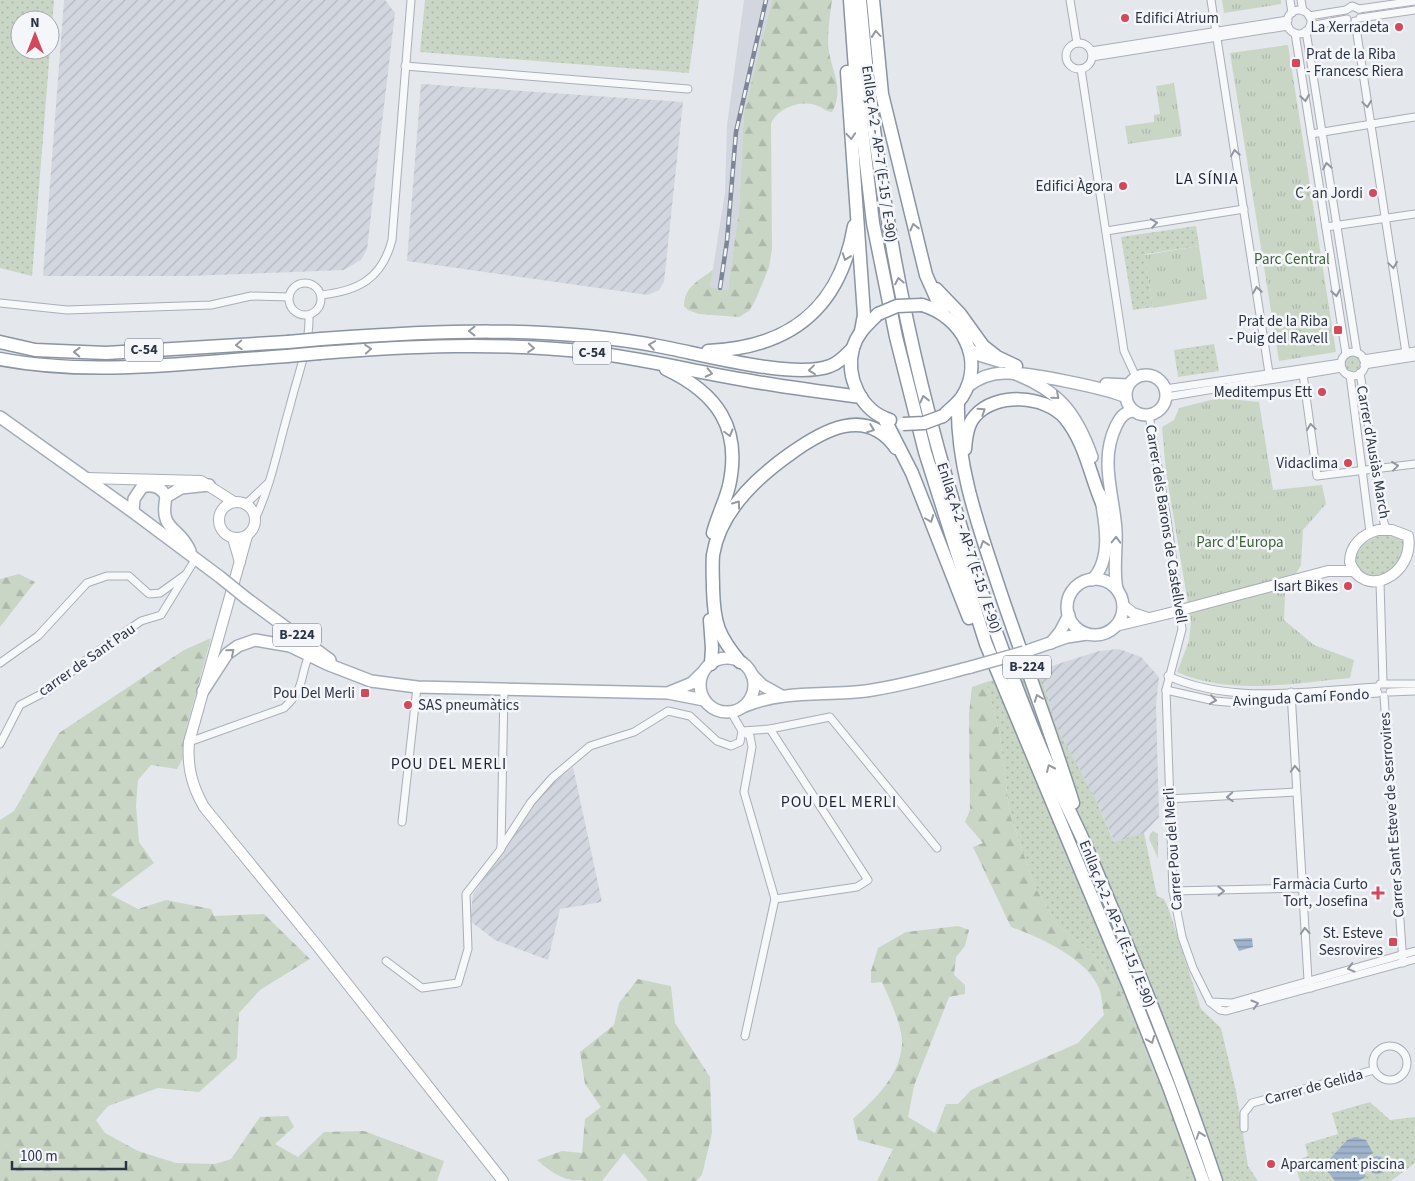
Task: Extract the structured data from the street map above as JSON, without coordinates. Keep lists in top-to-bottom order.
{
  "streets": {
    "highway": ["Enllaç A-2 - AP-7 (E-15 / E-90)", "C-54", "B-224"],
    "street": [
      "Carrer d'Ausiàs March",
      "Carrer dels Barons de Castellvell",
      "carrer de Sant Pau",
      "Avinguda Camí Fondo",
      "Carrer Sant Esteve de Sesrrovires",
      "Carrer Pou del Merli",
      "Carrer de Gelida"
    ]
  },
  "crossings": [
    ["Enllaç A-2 - AP-7 (E-15 / E-90)", "B-224"],
    ["Carrer d'Ausiàs March", "B-224"],
    ["Carrer dels Barons de Castellvell", "Avinguda Camí Fondo"],
    ["Carrer dels Barons de Castellvell", "Carrer Pou del Merli"],
    ["B-224", "carrer de Sant Pau"],
    ["Avinguda Camí Fondo", "Carrer Sant Esteve de Sesrrovires"],
    ["Avinguda Camí Fondo", "Carrer Pou del Merli"]
  ],
  "districts": ["LA SÍNIA", "POU DEL MERLI", "POU DEL MERLI"],
  "parks": ["Parc Central", "Parc d'Europa"],
  "places": {
    "other": [
      "Edifici Atrium",
      "La Xerradeta",
      "Edifici Àgora",
      "C´an Jordi",
      "Meditempus Ett",
      "Vidaclima",
      "Isart Bikes",
      "SAS pneumàtics",
      "Aparcament piscina"
    ],
    "transit": [
      "Prat de la Riba - Francesc Riera",
      "Prat de la Riba - Puig del Ravell",
      "Pou Del Merli",
      "St. Esteve Sesrovires"
    ],
    "health": ["Farmàcia Curto Tort, Josefina"]
  },
  "scale_bar": "100 m",
  "north": "top"
}
